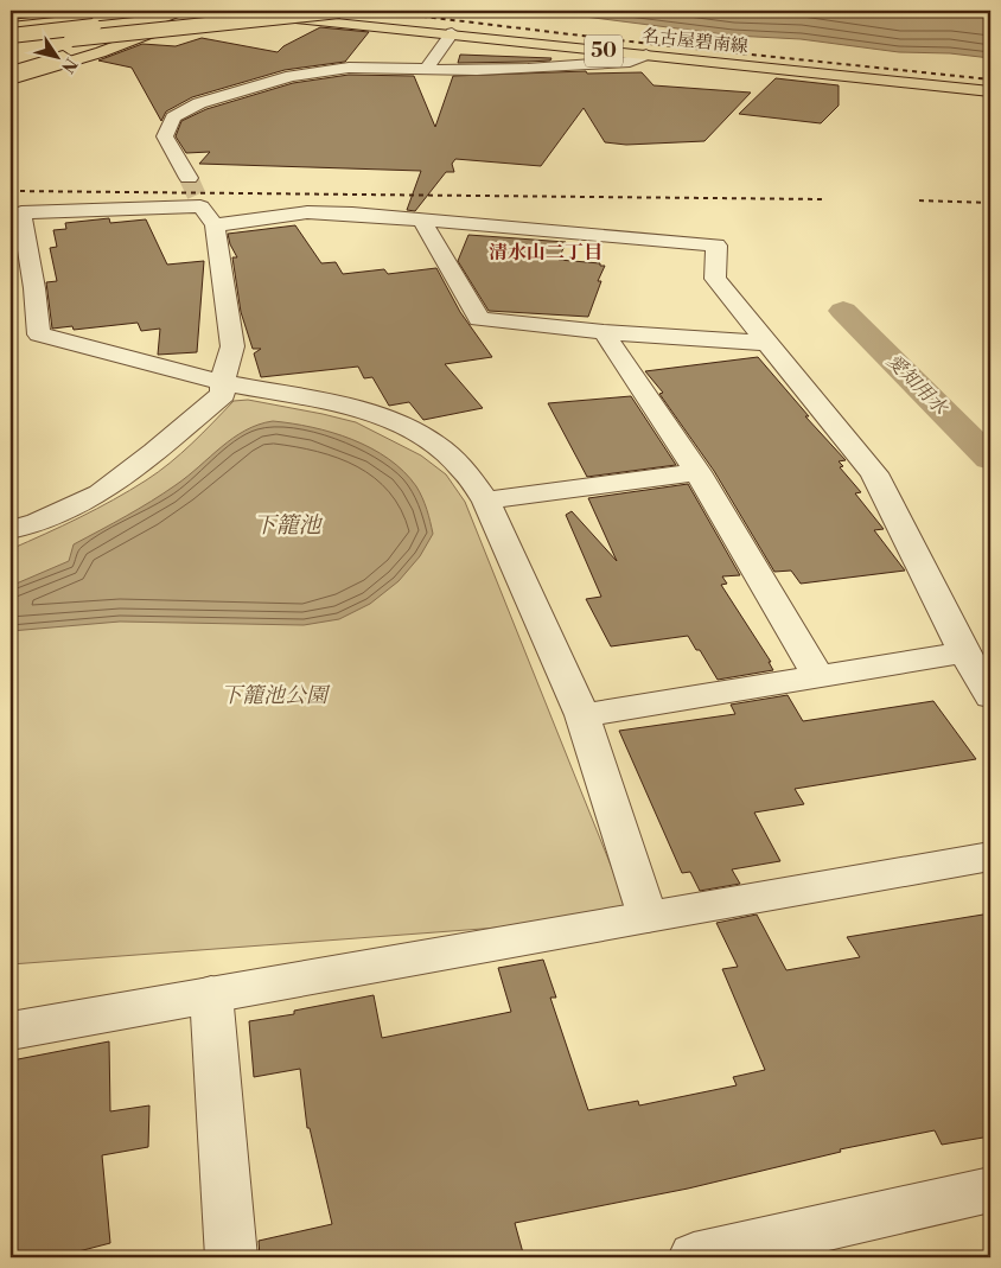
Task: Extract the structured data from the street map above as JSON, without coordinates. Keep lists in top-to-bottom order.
{
  "streets": {
    "main road": ["名古屋碧南線", "50"]
  },
  "districts": ["清水山二丁目"],
  "water": ["愛知用水", "下籠池"],
  "parks": ["下籠池公園"],
  "north": "bottom right"
}
